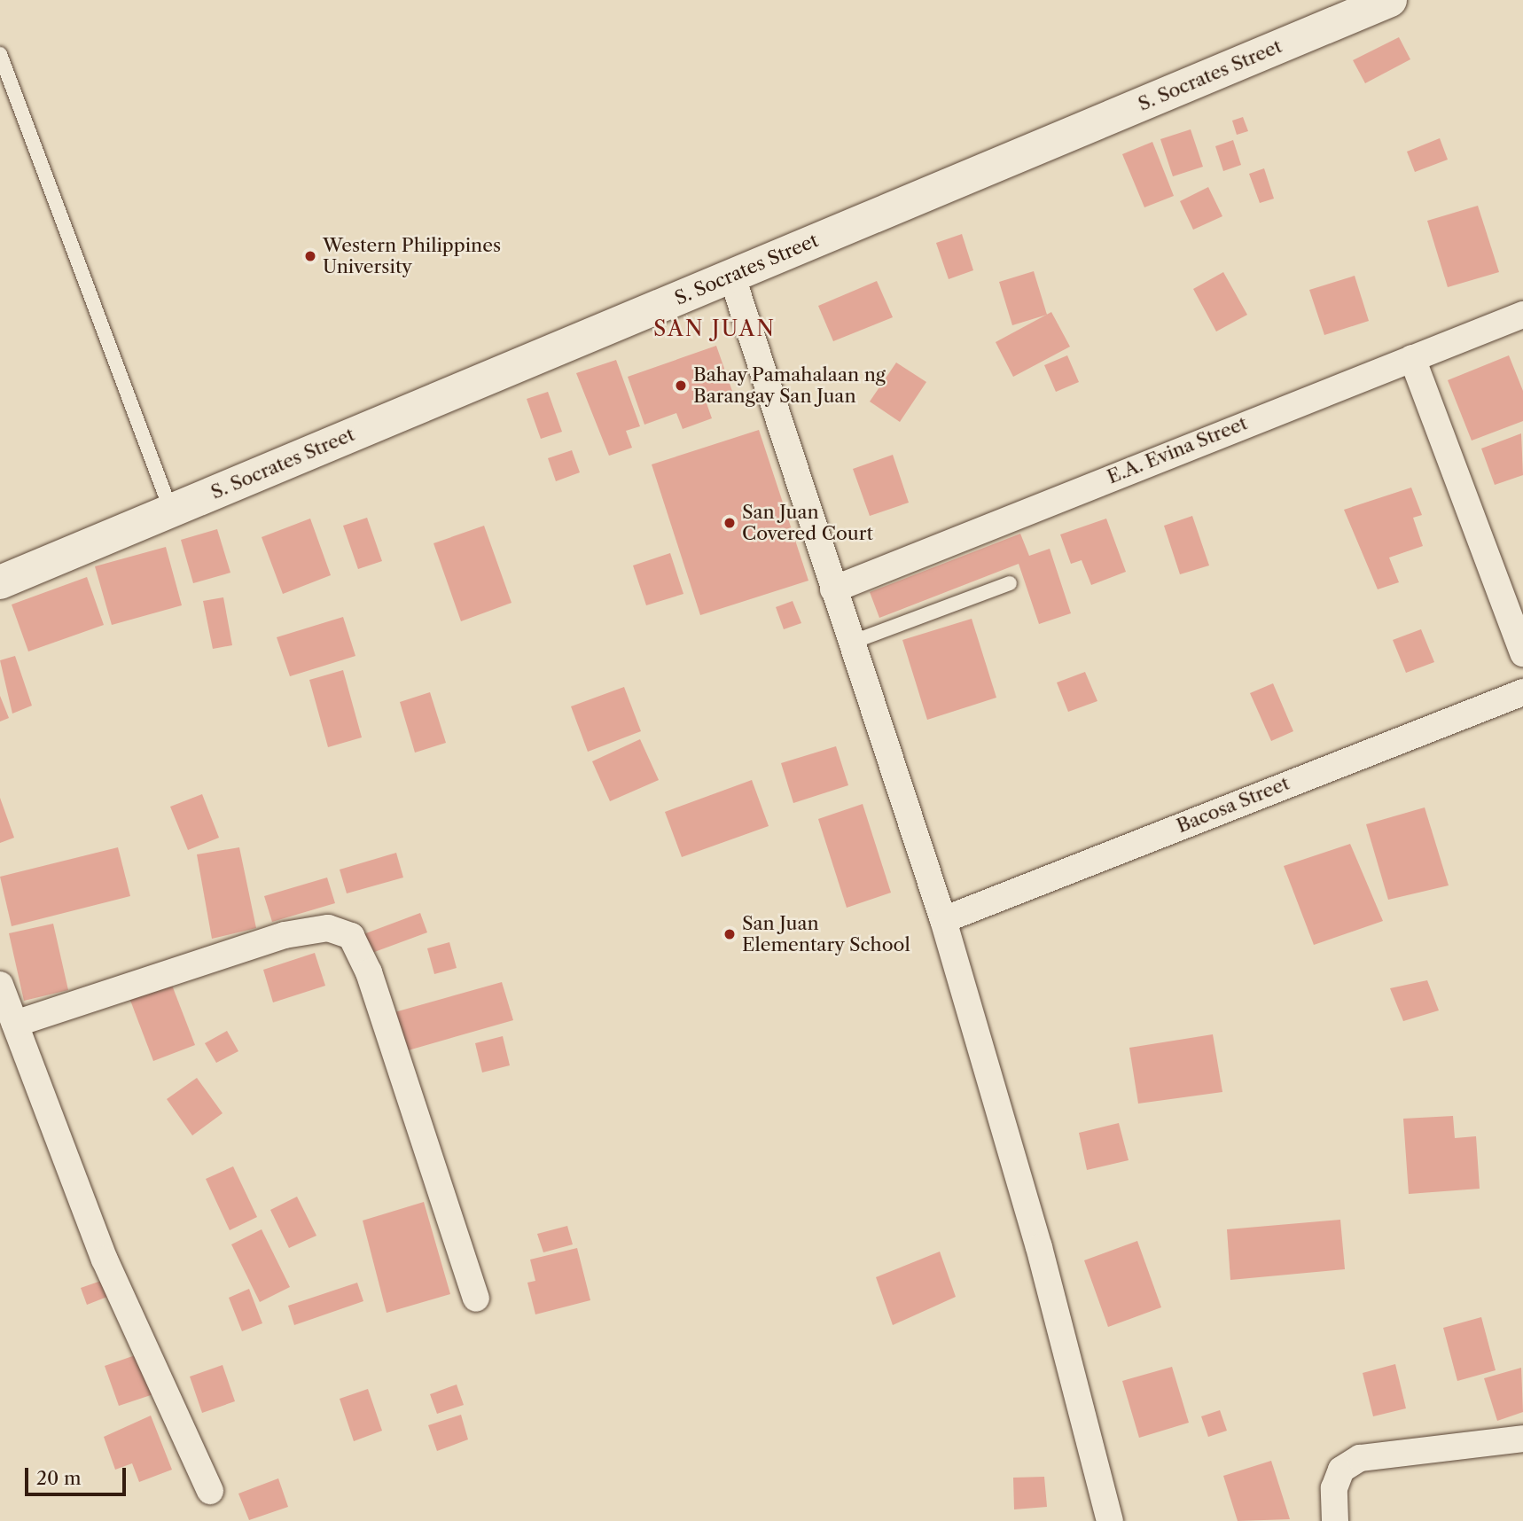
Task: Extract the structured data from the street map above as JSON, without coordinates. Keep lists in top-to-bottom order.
{
  "streets": {
    "street": ["S. Socrates Street", "E.A. Evina Street", "Bacosa Street"]
  },
  "districts": ["SAN JUAN"],
  "places": [
    "Western Philippines University",
    "Bahay Pamahalaan ng Barangay San Juan",
    "San Juan Covered Court",
    "San Juan Elementary School"
  ],
  "scale_bar": "20 m"
}
